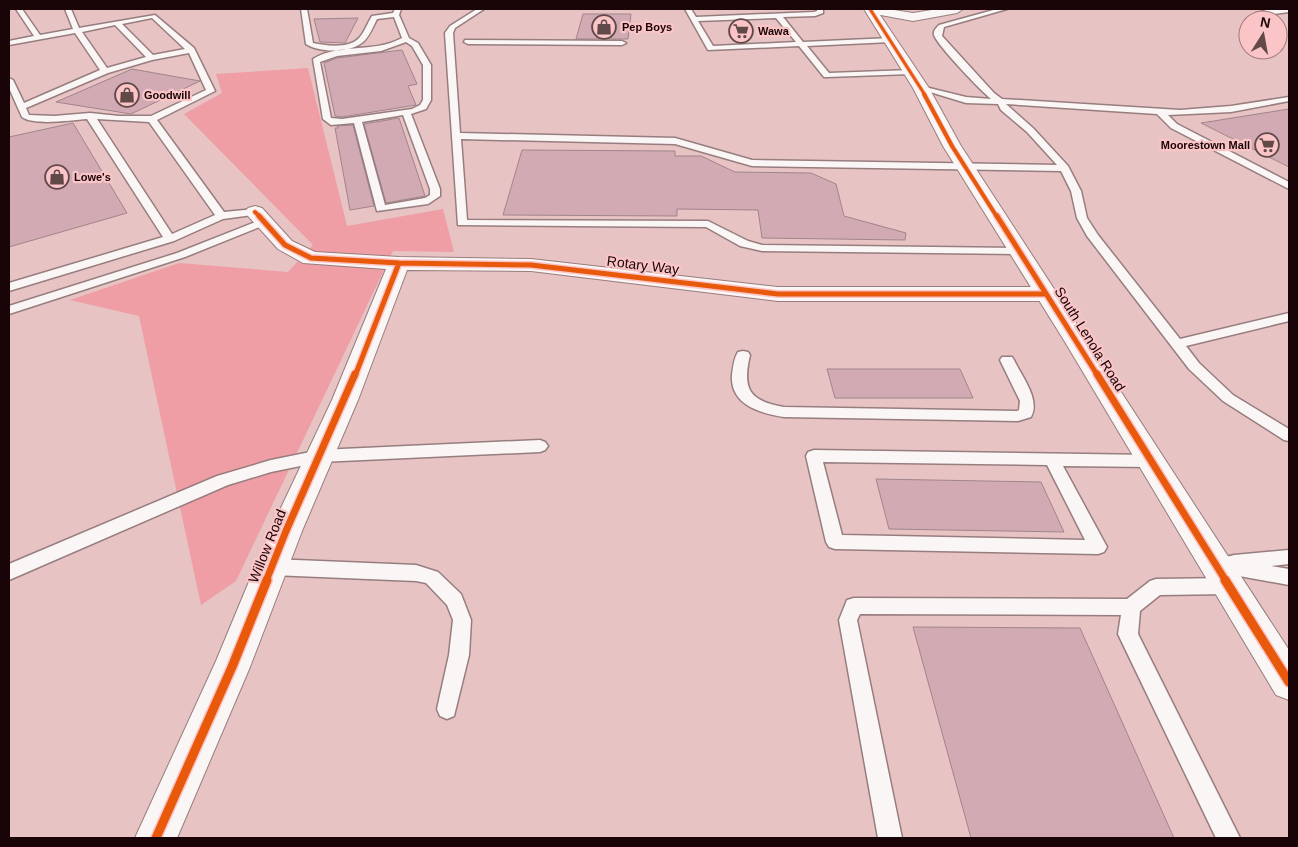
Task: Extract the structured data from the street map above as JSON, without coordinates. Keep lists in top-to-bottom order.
{
  "streets": {
    "main road": ["Rotary Way", "South Lenola Road", "Willow Road"]
  },
  "crossings": [
    ["Rotary Way", "South Lenola Road"],
    ["Rotary Way", "Willow Road"]
  ],
  "places": {
    "shop": ["Pep Boys", "Goodwill", "Lowe's"],
    "supermarket": ["Wawa", "Moorestown Mall"]
  },
  "north": "top"
}
